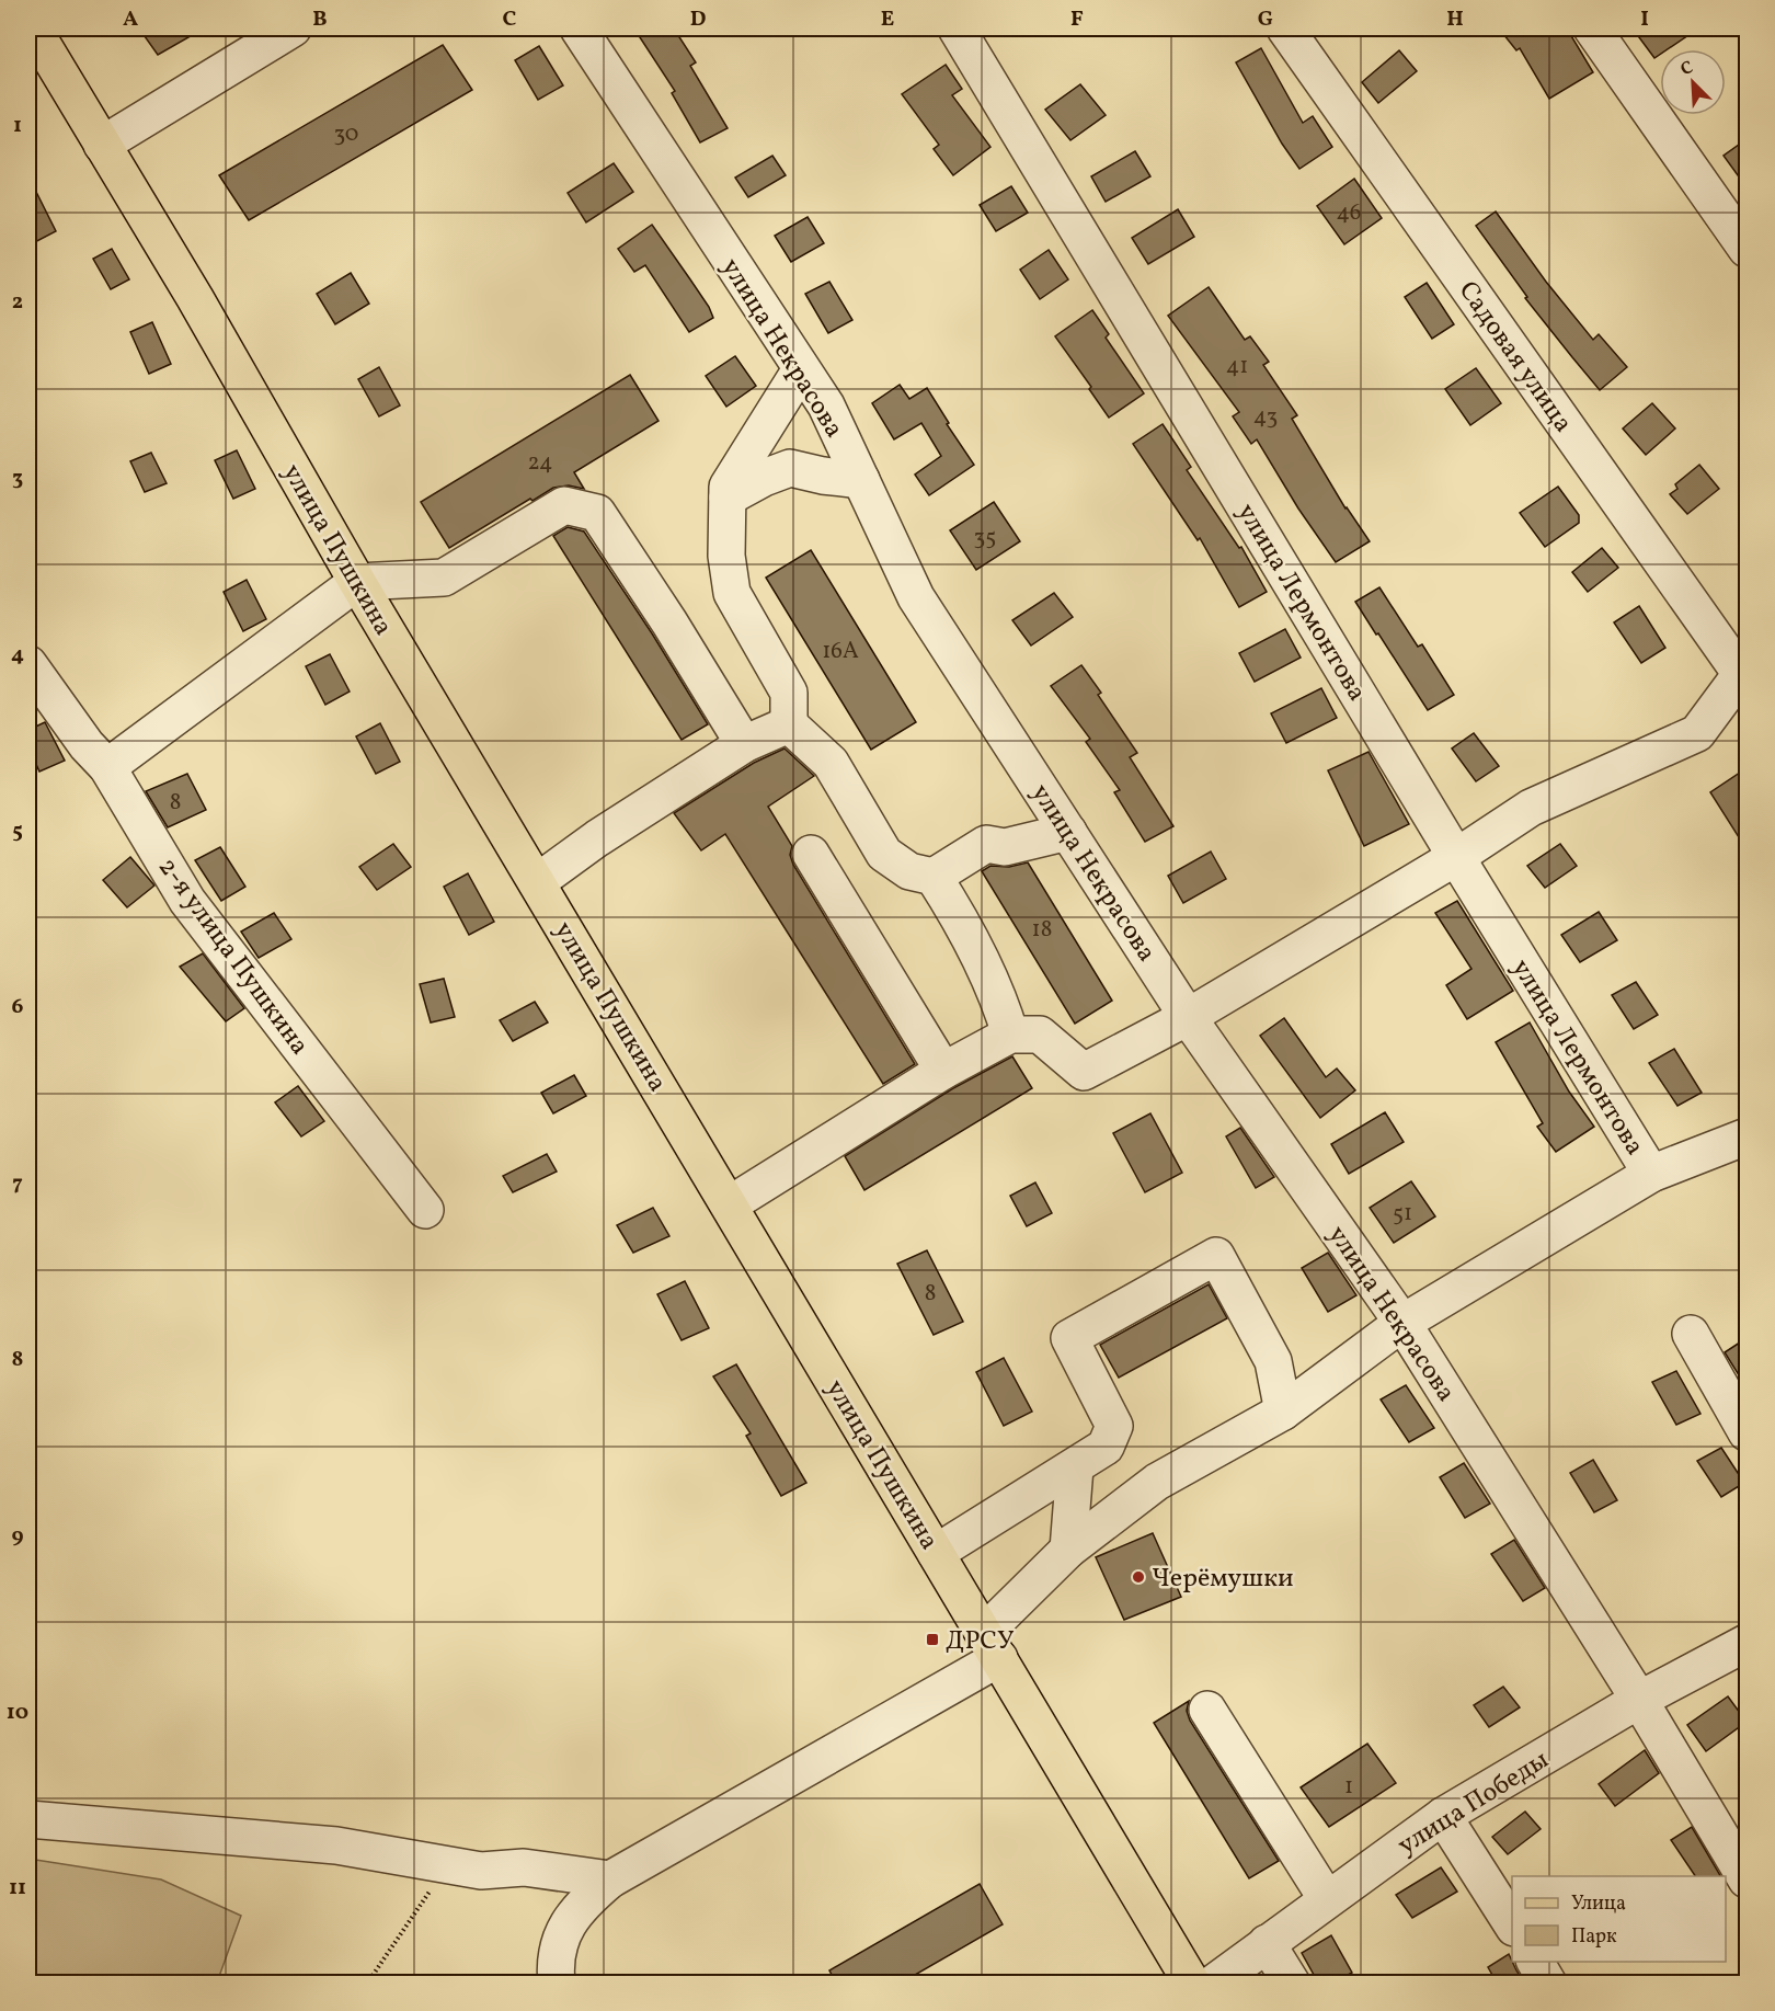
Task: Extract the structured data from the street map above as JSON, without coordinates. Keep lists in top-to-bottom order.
{
  "streets": {
    "main road": ["улица Пушкина"],
    "street": [
      "улица Некрасова",
      "Садовая улица",
      "улица Лермонтова",
      "2-я улица Пушкина",
      "улица Победы"
    ]
  },
  "crossings": [
    ["улица Некрасова", "улица Победы"]
  ],
  "places": {
    "other": ["Черёмушки"],
    "transit": ["ДРСУ"]
  },
  "house_numbers": [
    "30",
    "46",
    "41",
    "43",
    "24",
    "35",
    "16А",
    "8",
    "18",
    "51",
    "8",
    "1"
  ],
  "legend": ["Улица", "Парк"],
  "north": "top left",
  "grid": {
    "columns": [
      "A",
      "B",
      "C",
      "D",
      "E",
      "F",
      "G",
      "H",
      "I"
    ],
    "rows": [
      "1",
      "2",
      "3",
      "4",
      "5",
      "6",
      "7",
      "8",
      "9",
      "10",
      "11"
    ]
  }
}
